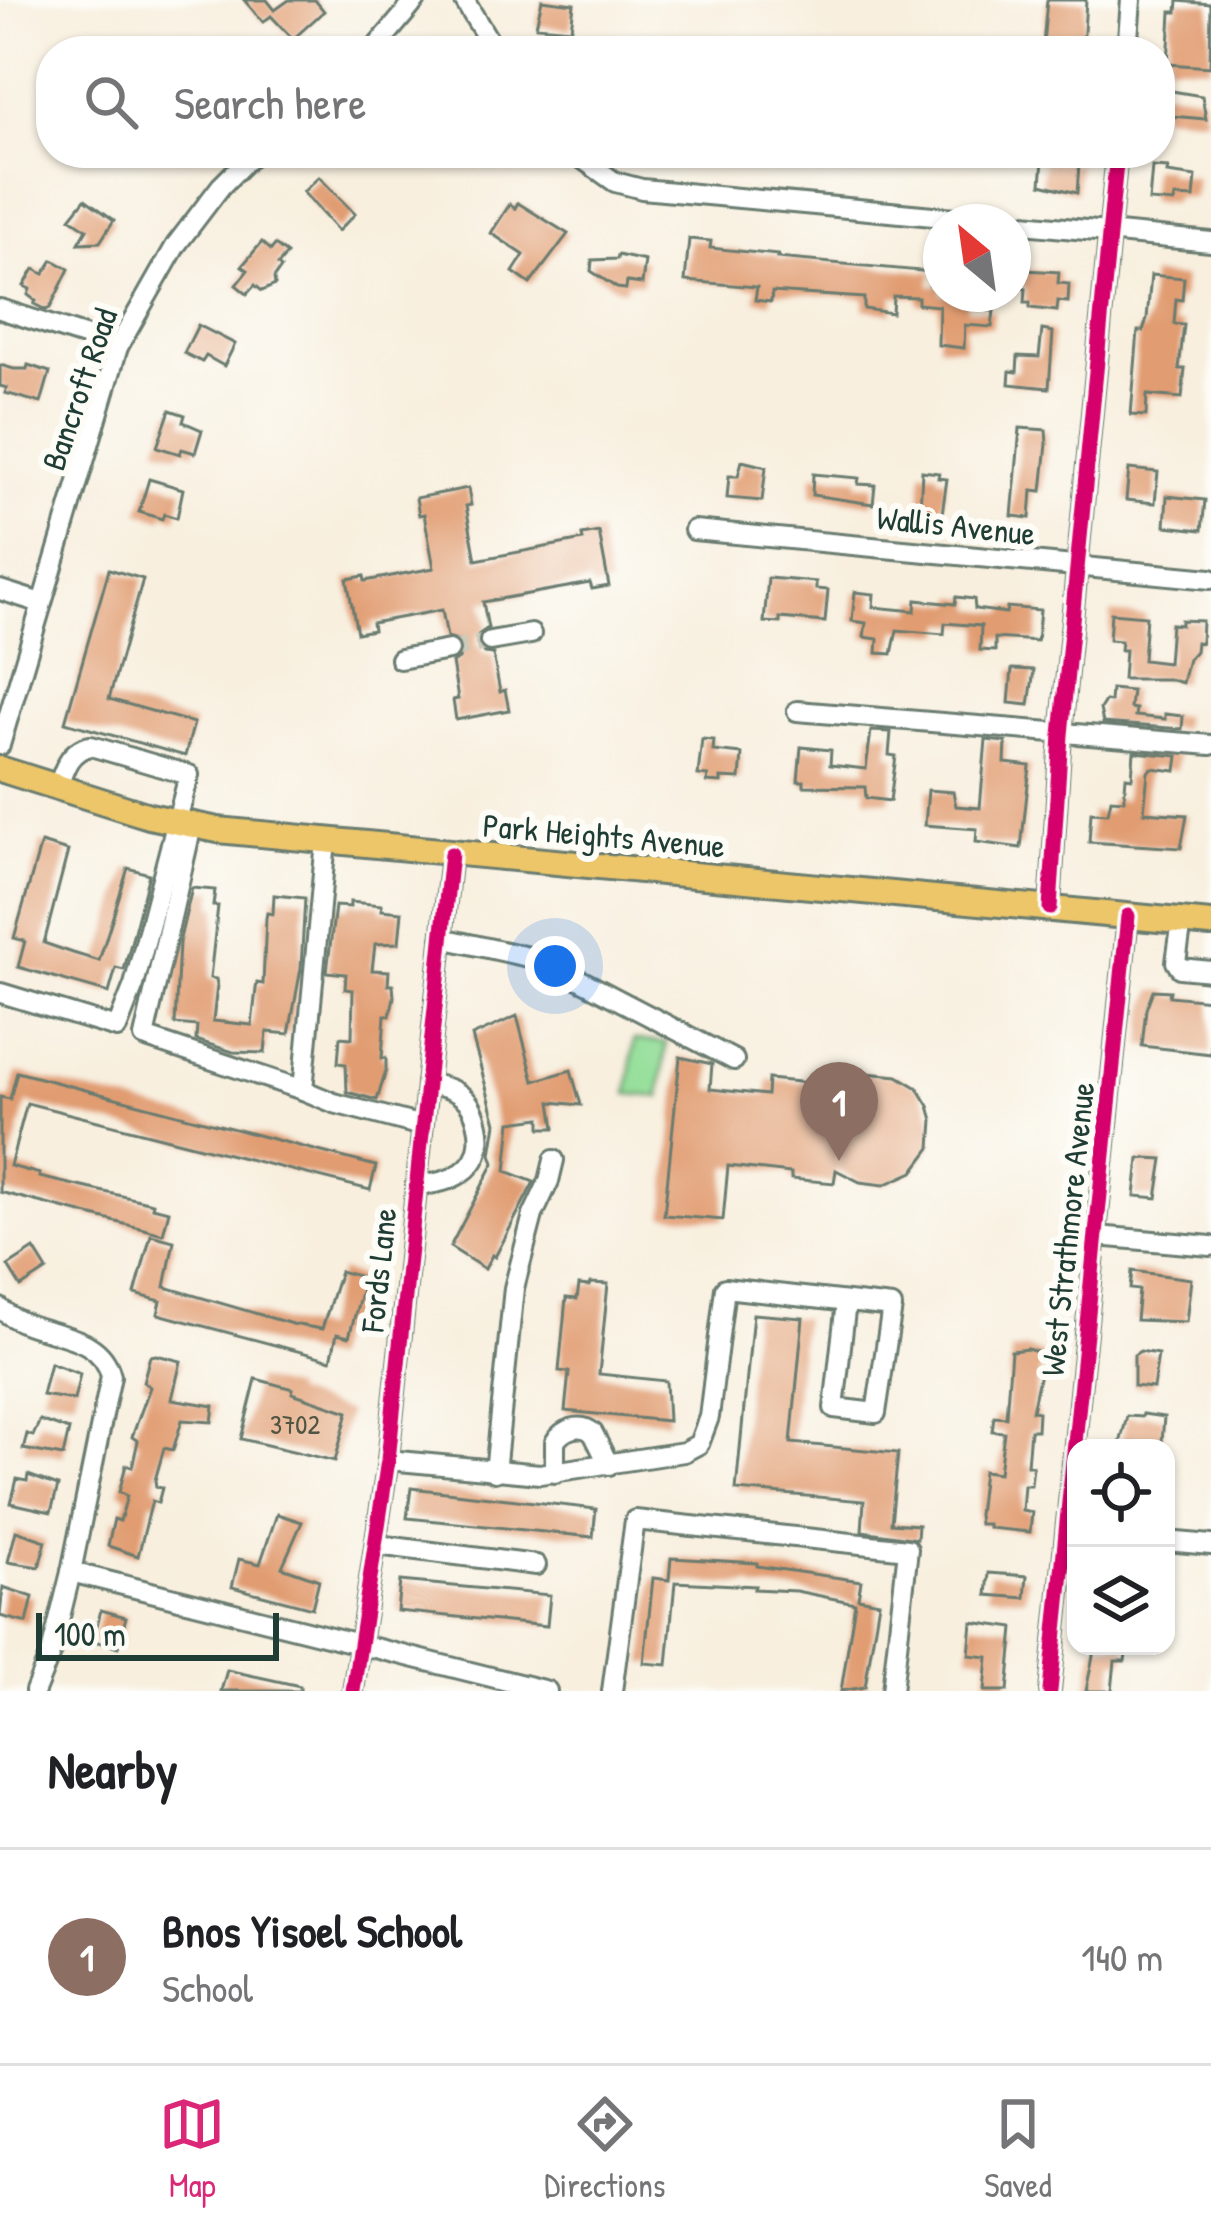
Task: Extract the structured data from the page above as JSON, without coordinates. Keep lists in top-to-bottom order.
{
  "streets": {
    "main road": ["Park Heights Avenue"],
    "street": [
      "Bancroft Road",
      "Wallis Avenue",
      "West Strathmore Avenue",
      "Fords Lane"
    ]
  },
  "crossings": [
    ["Park Heights Avenue", "West Strathmore Avenue"],
    ["Park Heights Avenue", "Fords Lane"]
  ],
  "house_numbers": ["3702"],
  "scale_bar": "100 m",
  "north": "top left",
  "page": {
    "search": "Search here",
    "pins": "1",
    "scale": "100 m",
    "heading": "Nearby",
    "list": [
      {
        "mark": "1",
        "name": "Bnos Yisoel School",
        "note": "School",
        "value": "140 m"
      }
    ],
    "nav": ["Map", "Directions", "Saved"]
  }
}
